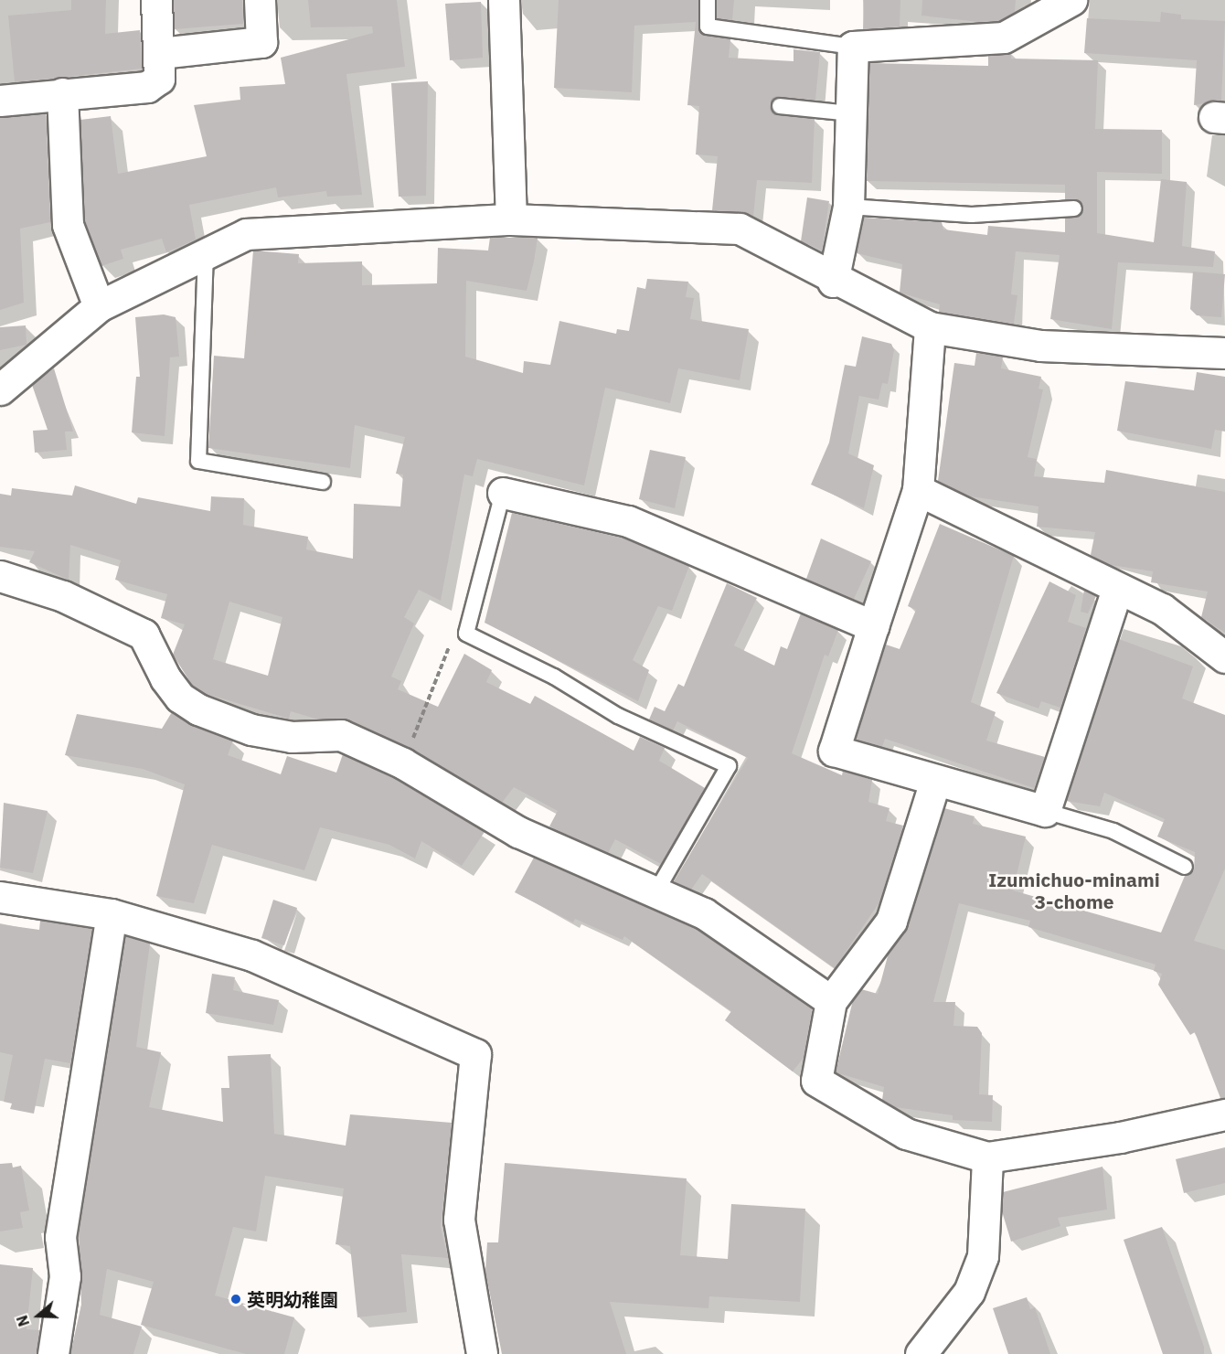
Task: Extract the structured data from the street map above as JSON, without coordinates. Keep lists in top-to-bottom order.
{
  "districts": ["Izumichuo-minami 3-chome"],
  "places": ["英明幼稚園"],
  "north": "left"
}
